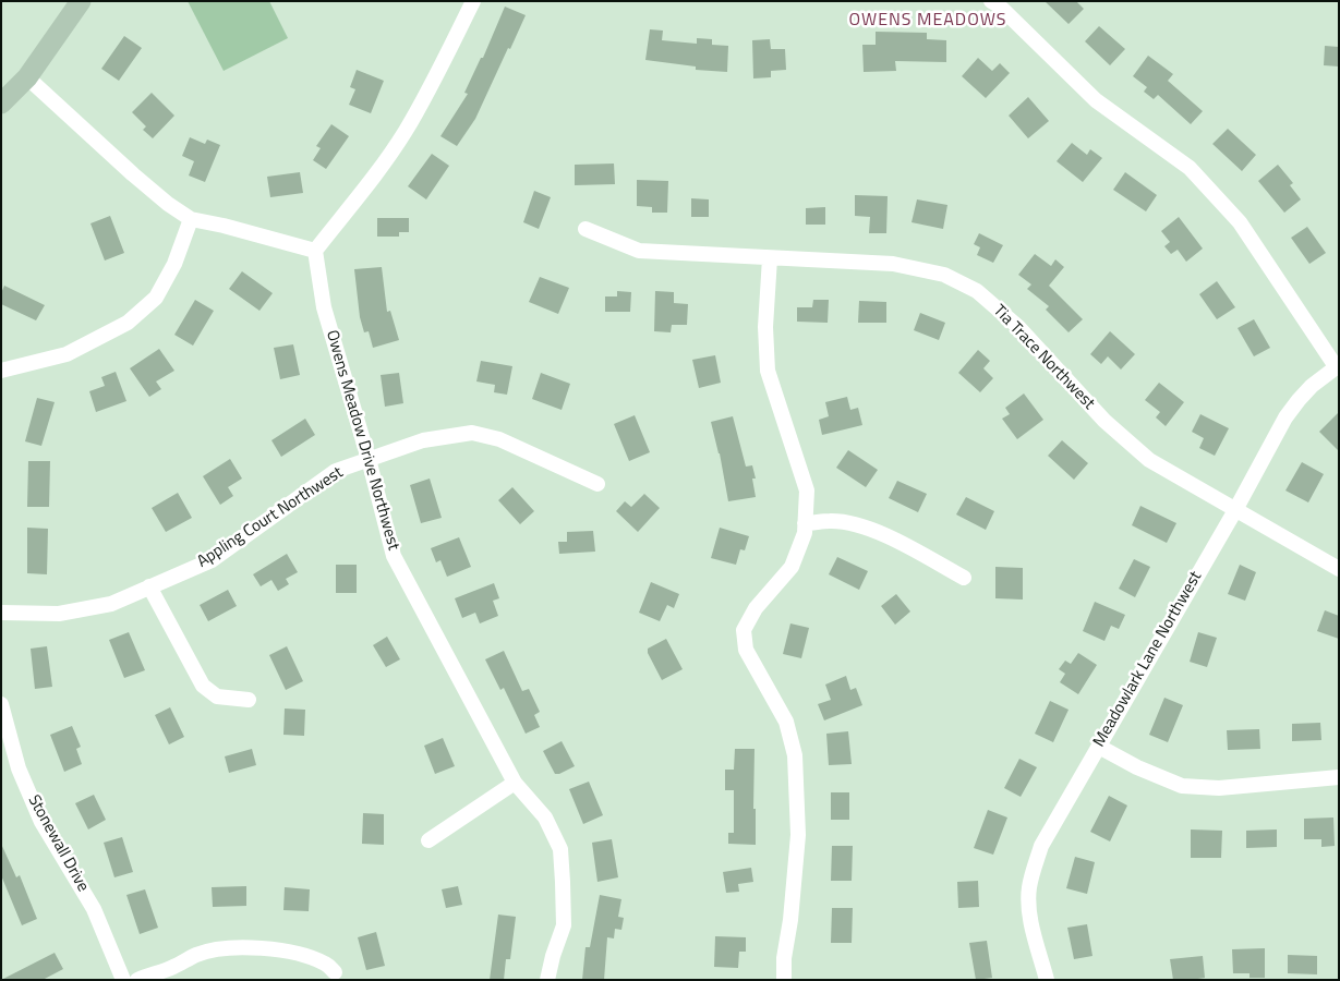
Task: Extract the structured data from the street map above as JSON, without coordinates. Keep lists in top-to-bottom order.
{
  "streets": {
    "street": [
      "Tia Trace Northwest",
      "Owens Meadow Drive Northwest",
      "Appling Court Northwest",
      "Meadowlark Lane Northwest",
      "Stonewall Drive"
    ]
  },
  "crossings": [
    ["Tia Trace Northwest", "Meadowlark Lane Northwest"],
    ["Owens Meadow Drive Northwest", "Appling Court Northwest"]
  ],
  "districts": ["OWENS MEADOWS"]
}
